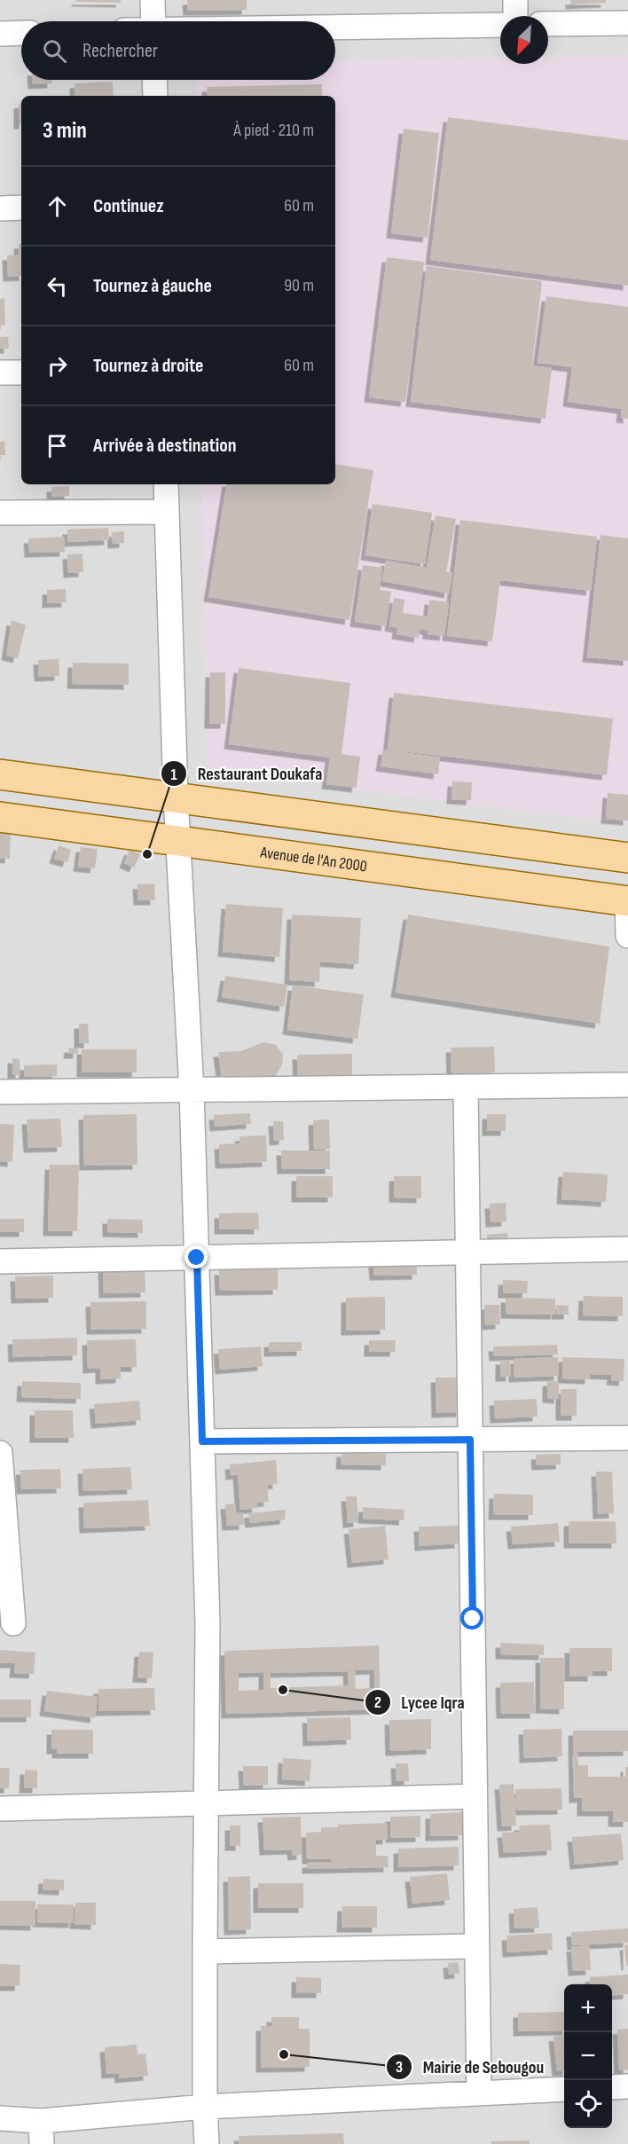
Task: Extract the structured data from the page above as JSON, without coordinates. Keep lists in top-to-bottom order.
{
  "streets": {
    "main road": ["Avenue de l'An 2000"]
  },
  "places": ["Restaurant Doukafa", "Lycee Iqra", "Mairie de Sebougou"],
  "north": "bottom left",
  "page": {
    "search": "Rechercher",
    "heading": ["3 min", "À pied · 210 m"],
    "list": [
      ["Continuez", "60 m"],
      ["Tournez à gauche", "90 m"],
      ["Tournez à droite", "60 m"],
      "Arrivée à destination"
    ],
    "map_buttons": ["+", "−"]
  }
}
